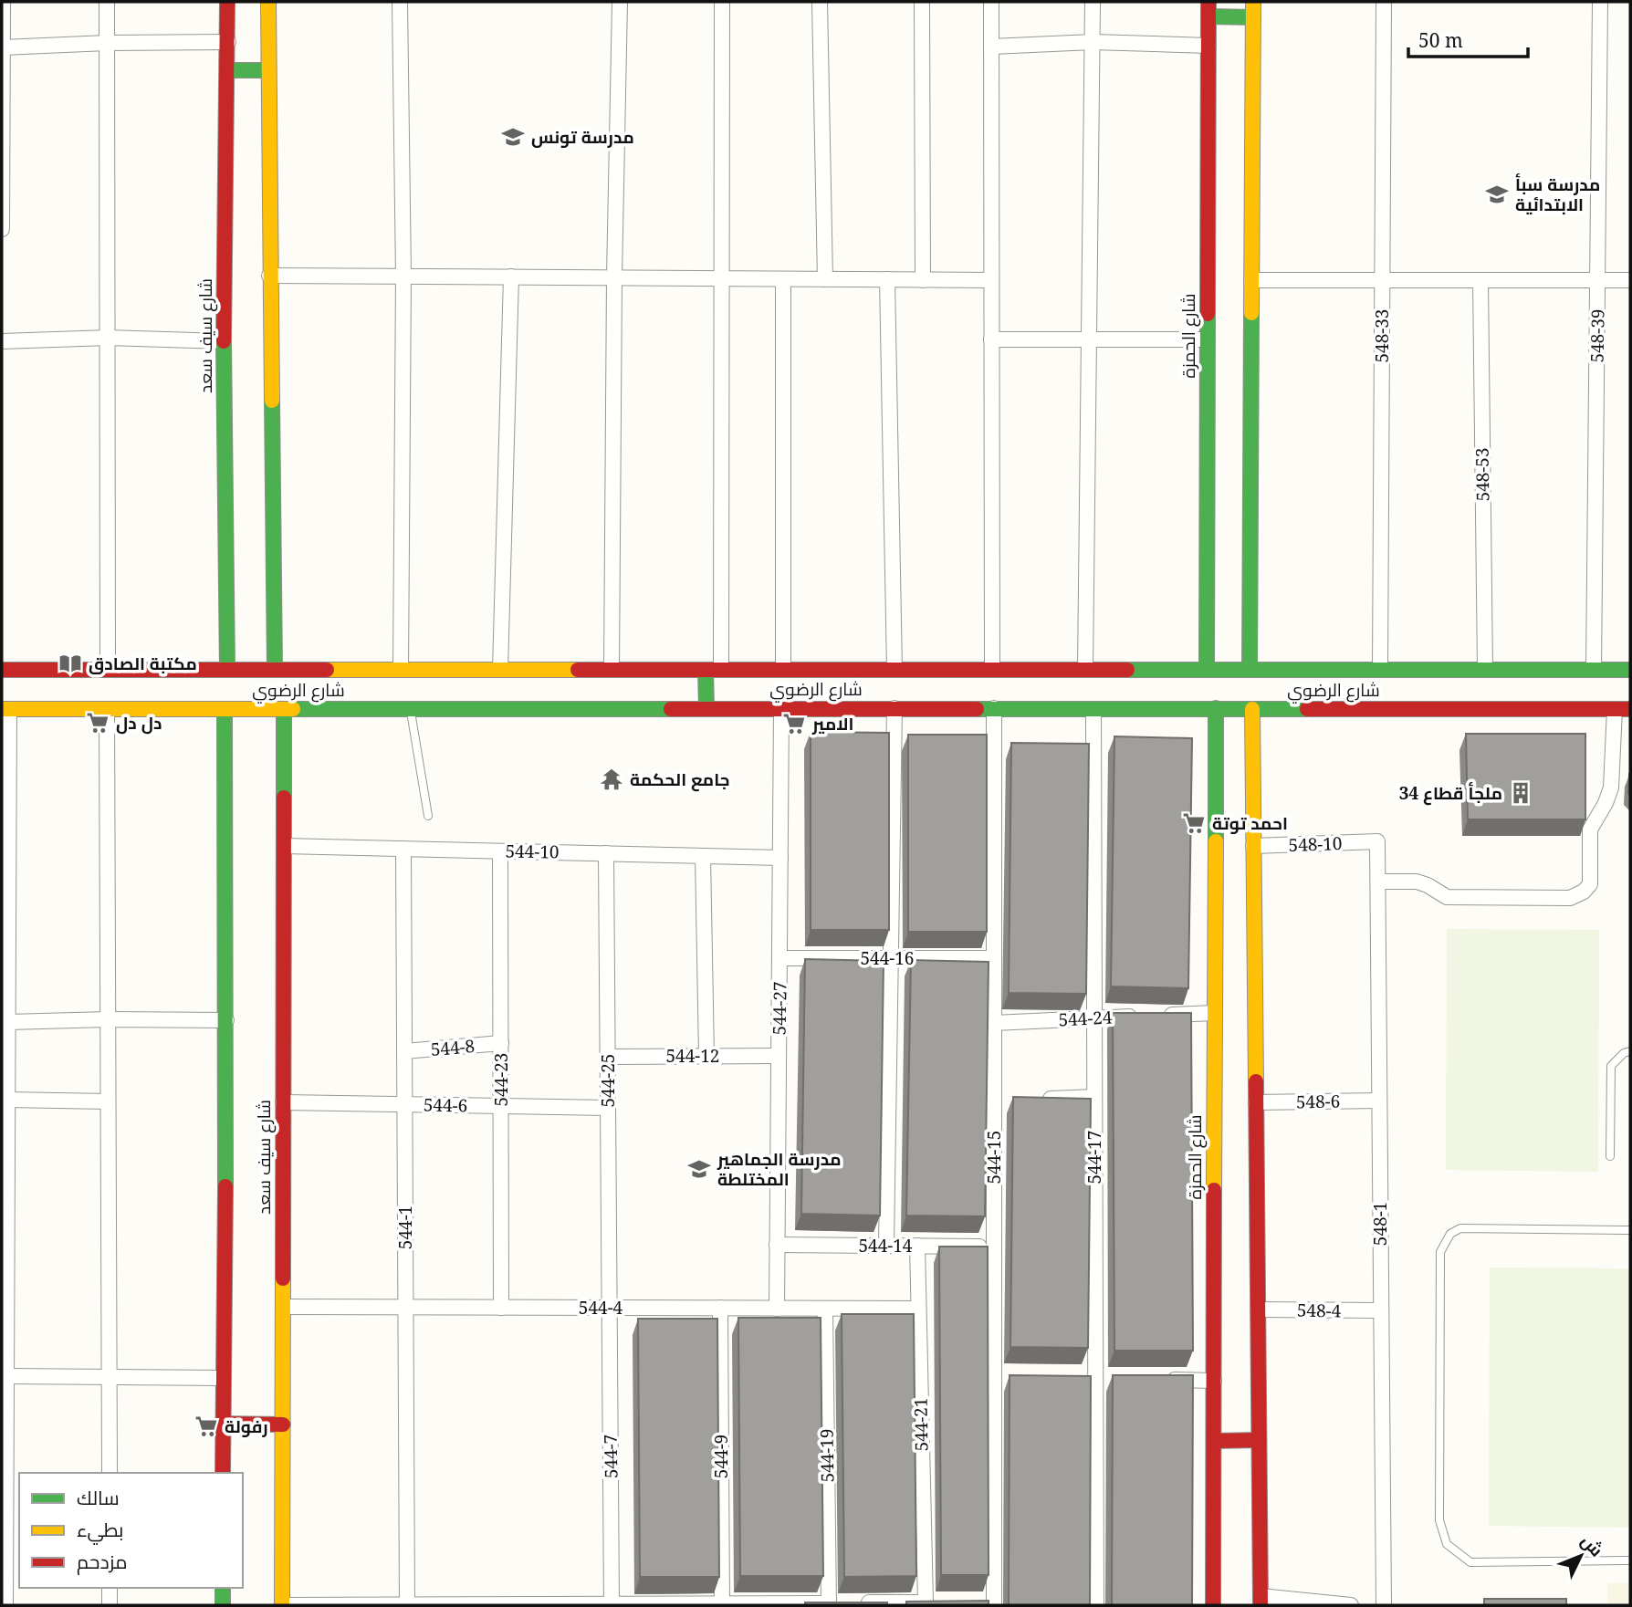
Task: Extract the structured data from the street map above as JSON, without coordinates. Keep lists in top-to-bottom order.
{
  "streets": {
    "street": [
      "شارع سيف سعد",
      "شارع الحمزة",
      "548-33",
      "548-39",
      "548-53",
      "شارع الرضوي",
      "548-10",
      "544-10",
      "544-16",
      "544-27",
      "544-24",
      "544-8",
      "544-12",
      "544-23",
      "544-25",
      "548-6",
      "544-6",
      "544-15",
      "544-17",
      "548-1",
      "544-1",
      "544-14",
      "544-4",
      "548-4",
      "544-21",
      "544-19",
      "544-7",
      "544-9"
    ]
  },
  "crossings": [
    ["شارع سيف سعد", "شارع الرضوي"],
    ["شارع سيف سعد", "544-10"],
    ["شارع سيف سعد", "544-6"],
    ["شارع سيف سعد", "544-4"],
    ["شارع الحمزة", "شارع الرضوي"],
    ["شارع الحمزة", "544-24"],
    ["548-33", "شارع الرضوي"],
    ["548-39", "شارع الرضوي"],
    ["548-53", "شارع الرضوي"],
    ["شارع الرضوي", "544-27"],
    ["شارع الرضوي", "544-15"],
    ["شارع الرضوي", "544-17"],
    ["548-10", "548-1"],
    ["544-10", "544-27"],
    ["544-10", "544-23"],
    ["544-10", "544-25"],
    ["544-10", "544-1"],
    ["544-16", "544-27"],
    ["544-16", "544-15"],
    ["544-27", "544-12"],
    ["544-27", "544-14"],
    ["544-27", "544-4"],
    ["544-24", "544-15"],
    ["544-24", "544-17"],
    ["544-8", "544-23"],
    ["544-8", "544-1"],
    ["544-12", "544-25"],
    ["544-23", "544-6"],
    ["544-23", "544-4"],
    ["544-25", "544-6"],
    ["544-25", "544-4"],
    ["544-25", "544-7"],
    ["548-6", "548-1"],
    ["544-6", "544-1"],
    ["544-15", "544-14"],
    ["548-1", "548-4"],
    ["544-1", "544-4"],
    ["544-14", "544-21"],
    ["544-4", "544-21"],
    ["544-4", "544-19"],
    ["544-4", "544-7"],
    ["544-4", "544-9"]
  ],
  "places": {
    "school or university": ["مدرسة تونس", "مدرسة سبأ الابتدائية", "مدرسة الجماهير المختلطة"],
    "library": ["مكتبة الصادق"],
    "supermarket": [
      "دل دل",
      "الامير",
      "احمد توتة",
      "رفولة"
    ],
    "temple": ["جامع الحكمة"],
    "building": ["ملجأ قطاع 34"]
  },
  "legend": ["سالك", "بطيء", "مزدحم"],
  "scale_bar": "50 m",
  "north": "top right"
}
